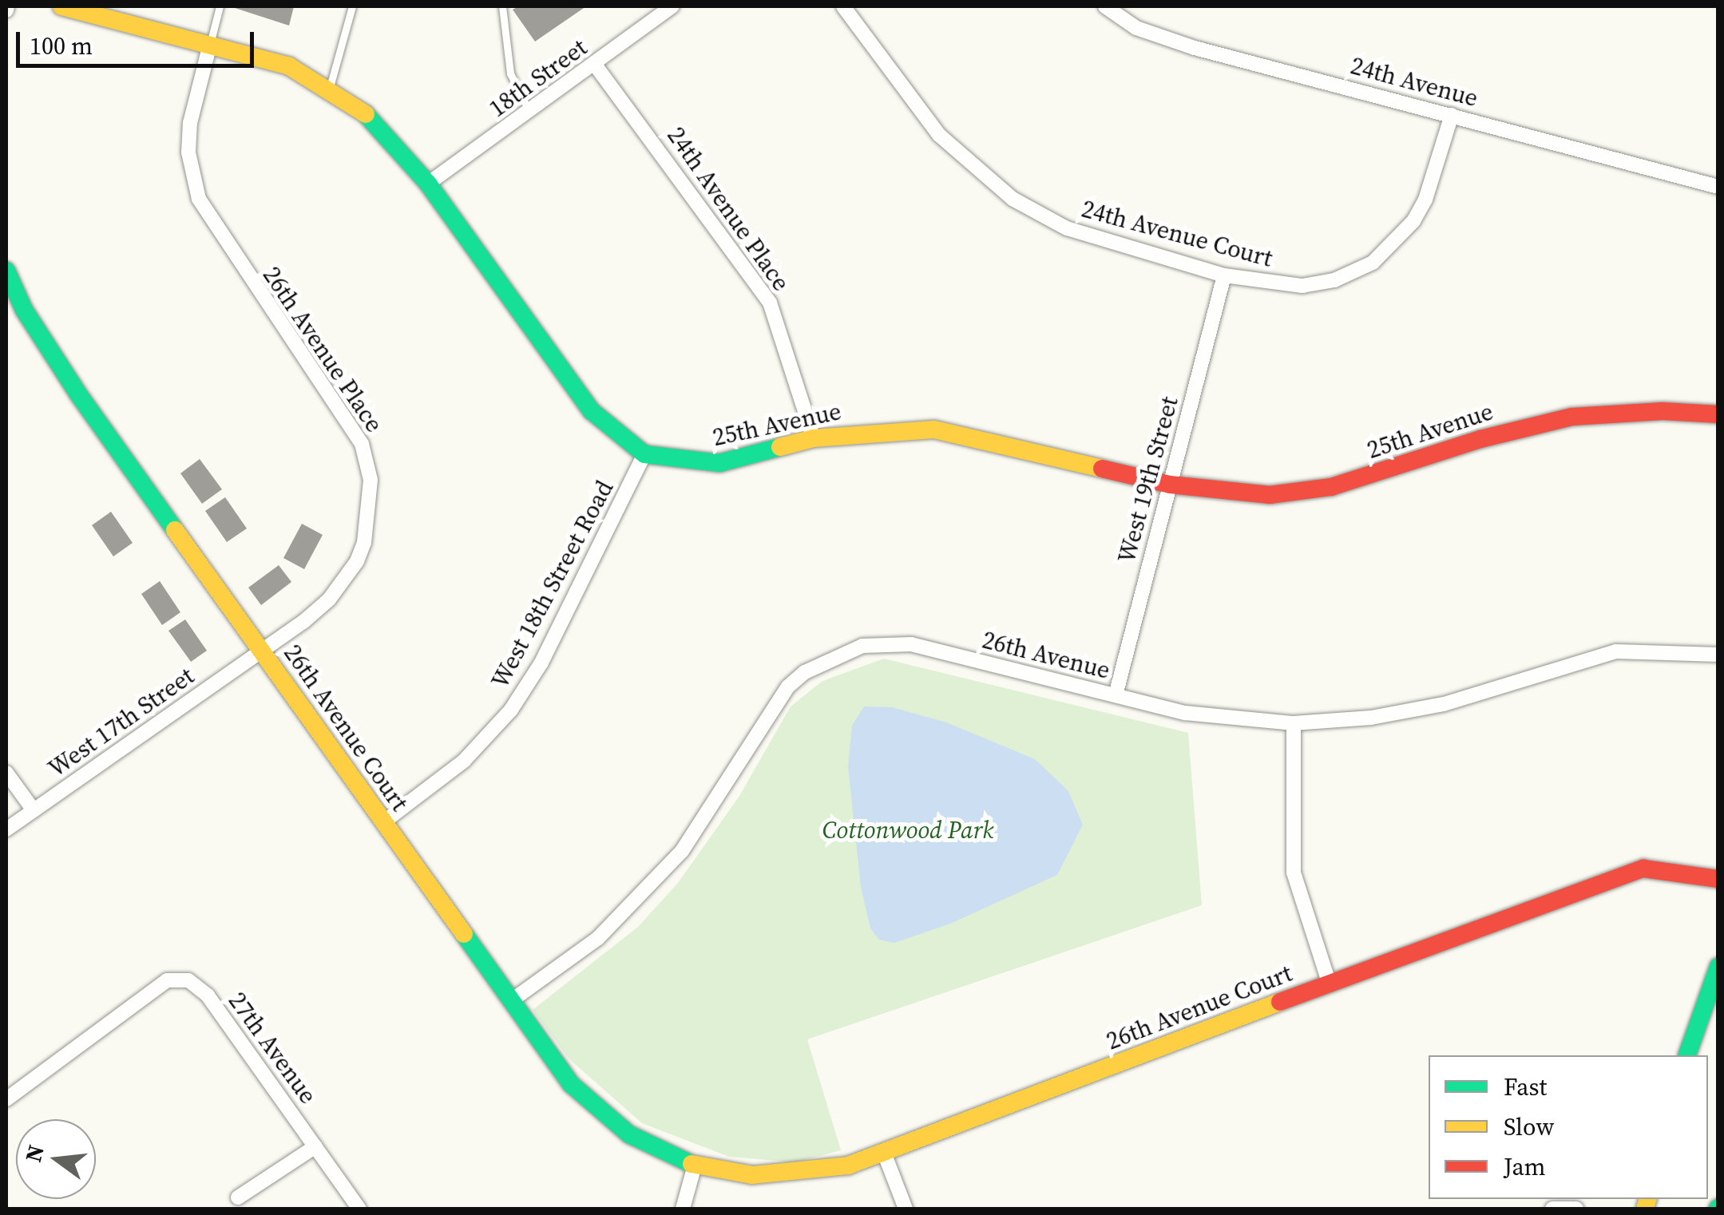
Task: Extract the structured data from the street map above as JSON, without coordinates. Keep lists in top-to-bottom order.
{
  "streets": {
    "street": [
      "18th Street",
      "24th Avenue",
      "24th Avenue Place",
      "24th Avenue Court",
      "26th Avenue Place",
      "25th Avenue",
      "West 19th Street",
      "West 18th Street Road",
      "26th Avenue",
      "West 17th Street",
      "26th Avenue Court",
      "27th Avenue"
    ]
  },
  "crossings": [
    ["18th Street", "24th Avenue Place"],
    ["24th Avenue", "24th Avenue Court"],
    ["24th Avenue Place", "25th Avenue"],
    ["24th Avenue Court", "West 19th Street"],
    ["26th Avenue Place", "West 17th Street"],
    ["26th Avenue Place", "26th Avenue Court"],
    ["25th Avenue", "West 19th Street"],
    ["25th Avenue", "West 18th Street Road"],
    ["West 19th Street", "26th Avenue"],
    ["West 18th Street Road", "26th Avenue Court"],
    ["26th Avenue", "26th Avenue Court"],
    ["West 17th Street", "26th Avenue Court"]
  ],
  "parks": ["Cottonwood Park"],
  "legend": ["Fast", "Slow", "Jam"],
  "scale_bar": "100 m",
  "north": "left"
}
